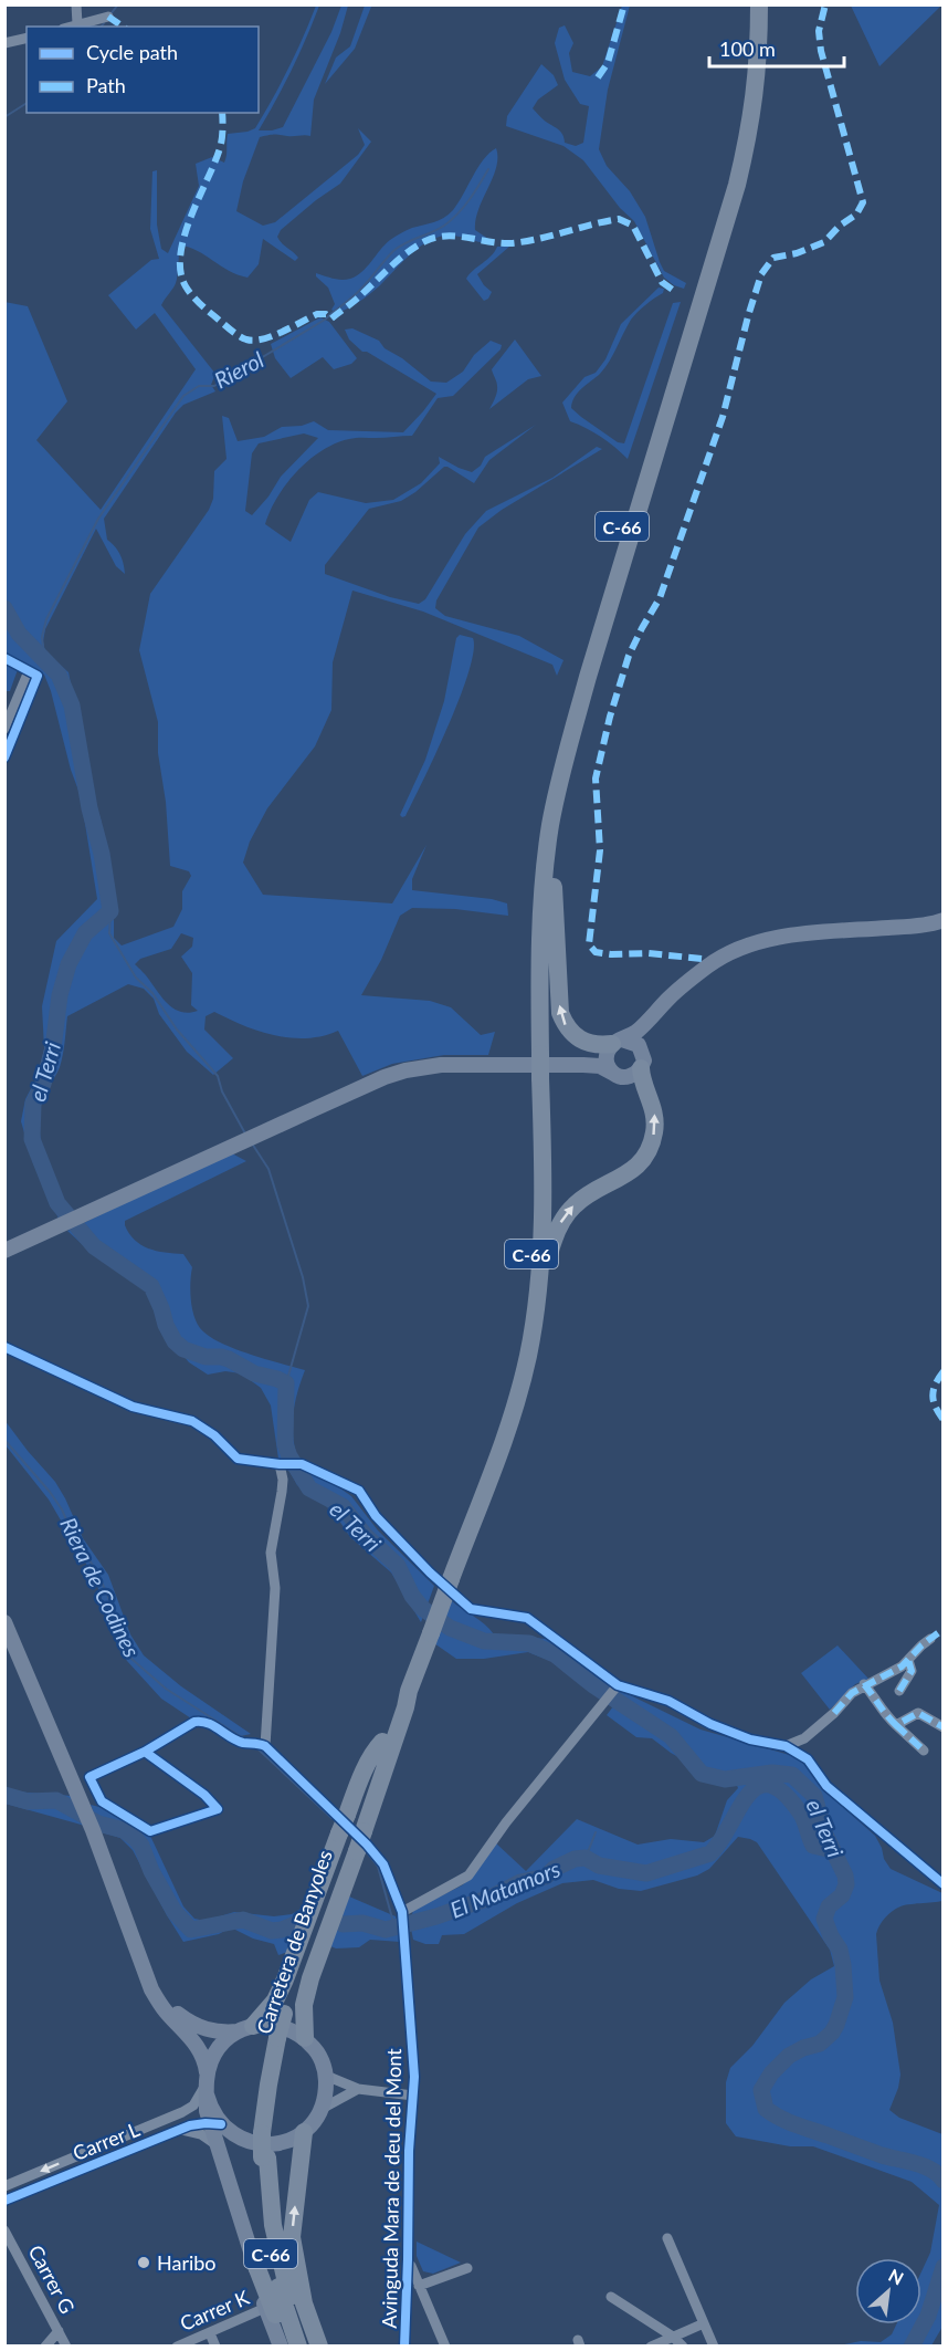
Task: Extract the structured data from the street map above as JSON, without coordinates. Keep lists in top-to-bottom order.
{
  "streets": {
    "highway": ["C-66"],
    "street": [
      "Carrer L",
      "Avinguda Mara de deu del Mont",
      "Carrer G",
      "Carrer K"
    ]
  },
  "water": [
    "Rierol",
    "el Terri",
    "Riera de Codines",
    "El Matamors"
  ],
  "places": ["Haribo"],
  "legend": ["Cycle path", "Path"],
  "scale_bar": "100 m",
  "north": "top right"
}
